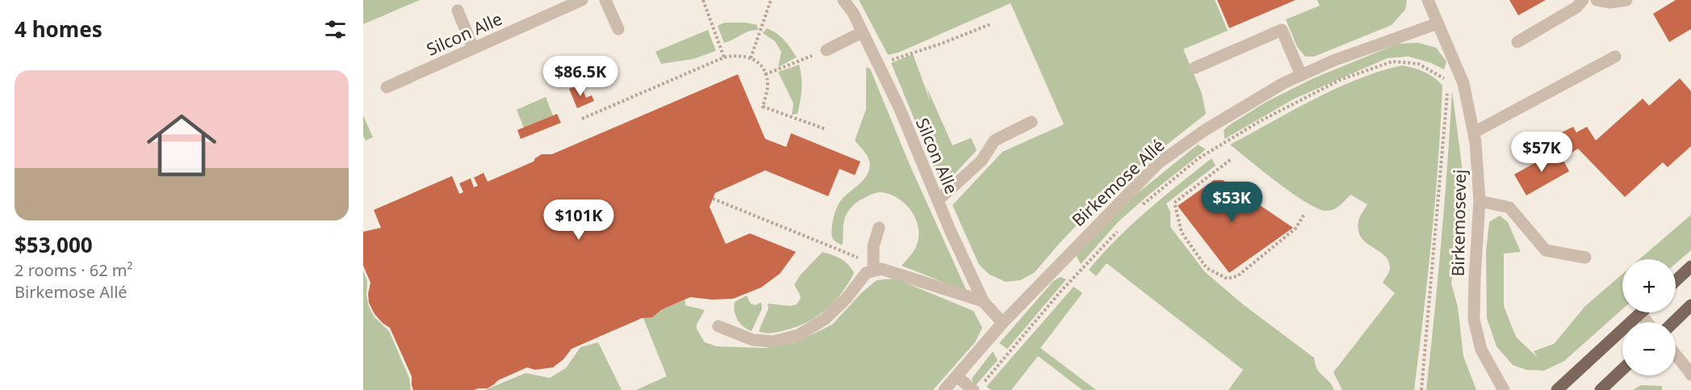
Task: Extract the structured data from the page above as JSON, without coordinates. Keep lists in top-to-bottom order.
{
  "streets": {
    "street": ["Silcon Alle", "Birkemose Allé", "Birkemosevej"]
  },
  "crossings": [
    ["Silcon Alle", "Birkemose Allé"],
    ["Birkemose Allé", "Birkemosevej"]
  ],
  "page": {
    "heading": "4 homes",
    "price": [
      "$86.5K",
      "$57K",
      "$53K",
      "$101K"
    ],
    "list": [
      {
        "name": "$53,000",
        "note": "2 rooms · 62 m² · Birkemose Allé"
      }
    ],
    "map_buttons": ["+", "−"]
  }
}
